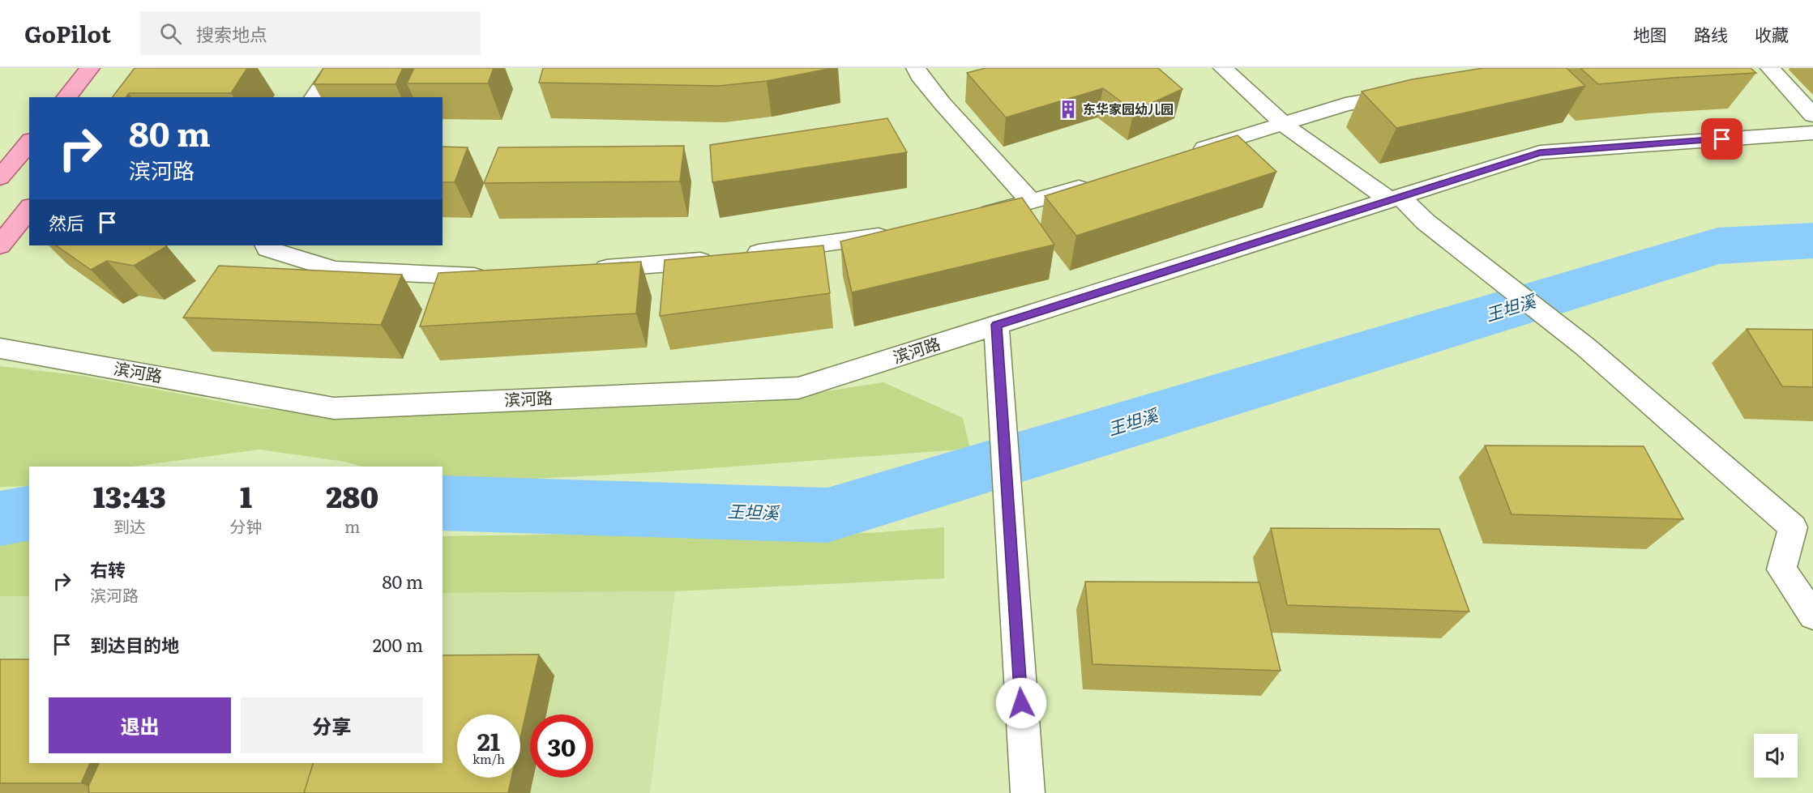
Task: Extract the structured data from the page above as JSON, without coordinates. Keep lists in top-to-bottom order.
{
  "streets": {
    "street": ["滨河路"]
  },
  "water": ["王坦溪"],
  "places": {
    "building": ["东华家园幼儿园"]
  },
  "page": {
    "header": "GoPilot",
    "search": "搜索地点",
    "nav": ["地图", "路线", "收藏"],
    "turn": ["80 m", "滨河路"],
    "then": "然后",
    "eta": [
      "13:43",
      "到达",
      "1",
      "分钟",
      "280",
      "m"
    ],
    "list": [
      {
        "name": "右转",
        "note": "滨河路",
        "value": "80 m"
      },
      {
        "name": "到达目的地",
        "value": "200 m"
      }
    ],
    "buttons": ["退出", "分享"],
    "speed": "21 km/h",
    "limit": "30"
  }
}
